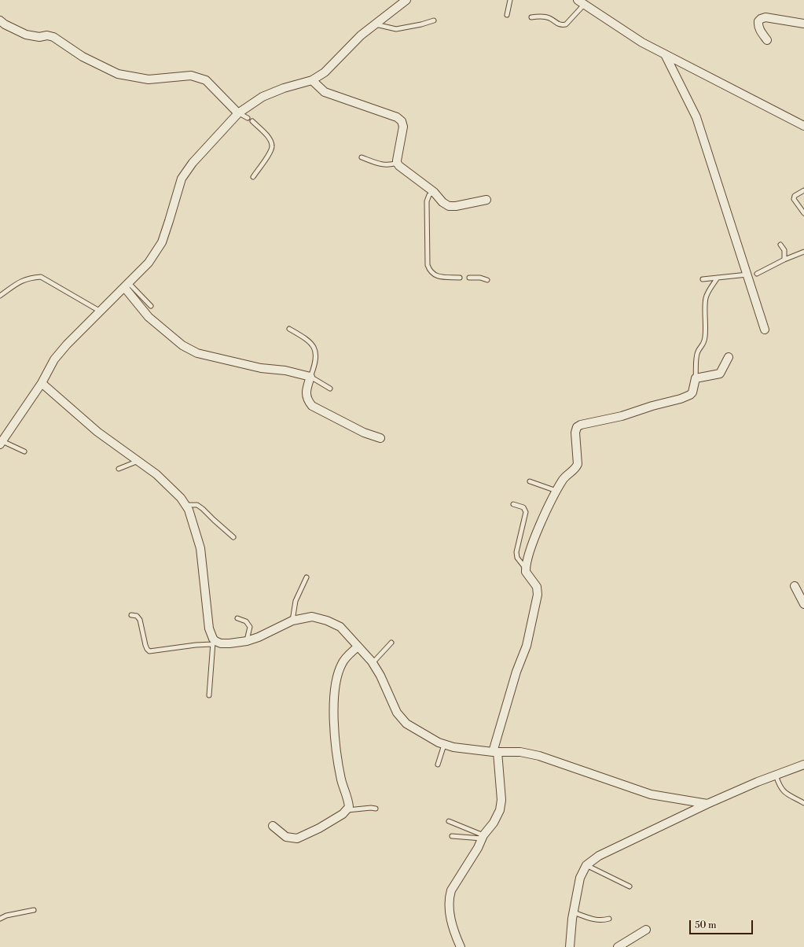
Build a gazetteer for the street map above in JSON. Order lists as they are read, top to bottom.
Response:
{
  "scale_bar": "50 m"
}
